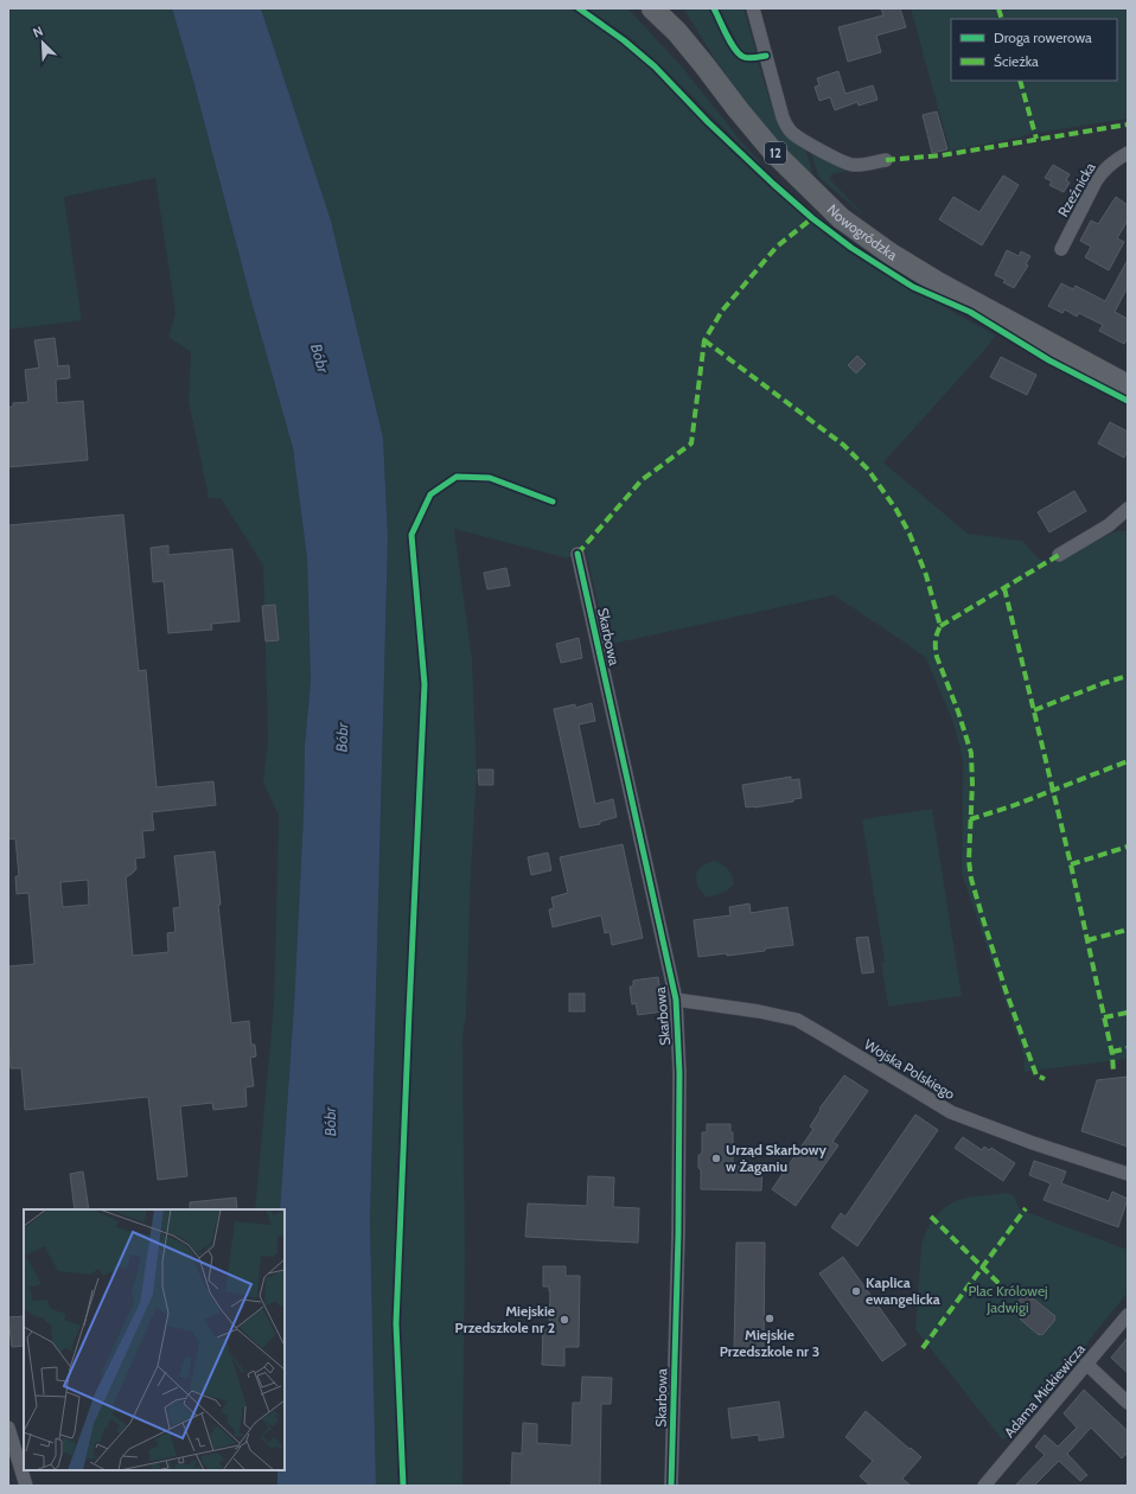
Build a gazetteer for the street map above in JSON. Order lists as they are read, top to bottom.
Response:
{
  "streets": {
    "main road": ["12", "Nowogródzka"],
    "street": [
      "Rzeźnicka",
      "Skarbowa",
      "Wojska Polskiego",
      "Adama Mickiewicza"
    ]
  },
  "crossings": [
    ["Skarbowa", "Wojska Polskiego"]
  ],
  "water": ["Bóbr"],
  "parks": ["Plac Królowej Jadwigi"],
  "places": [
    "Urząd Skarbowy w Żaganiu",
    "Kaplica ewangelicka",
    "Miejskie Przedszkole nr 3",
    "Miejskie Przedszkole nr 2"
  ],
  "legend": ["Droga rowerowa", "Ścieżka"],
  "north": "top left"
}
